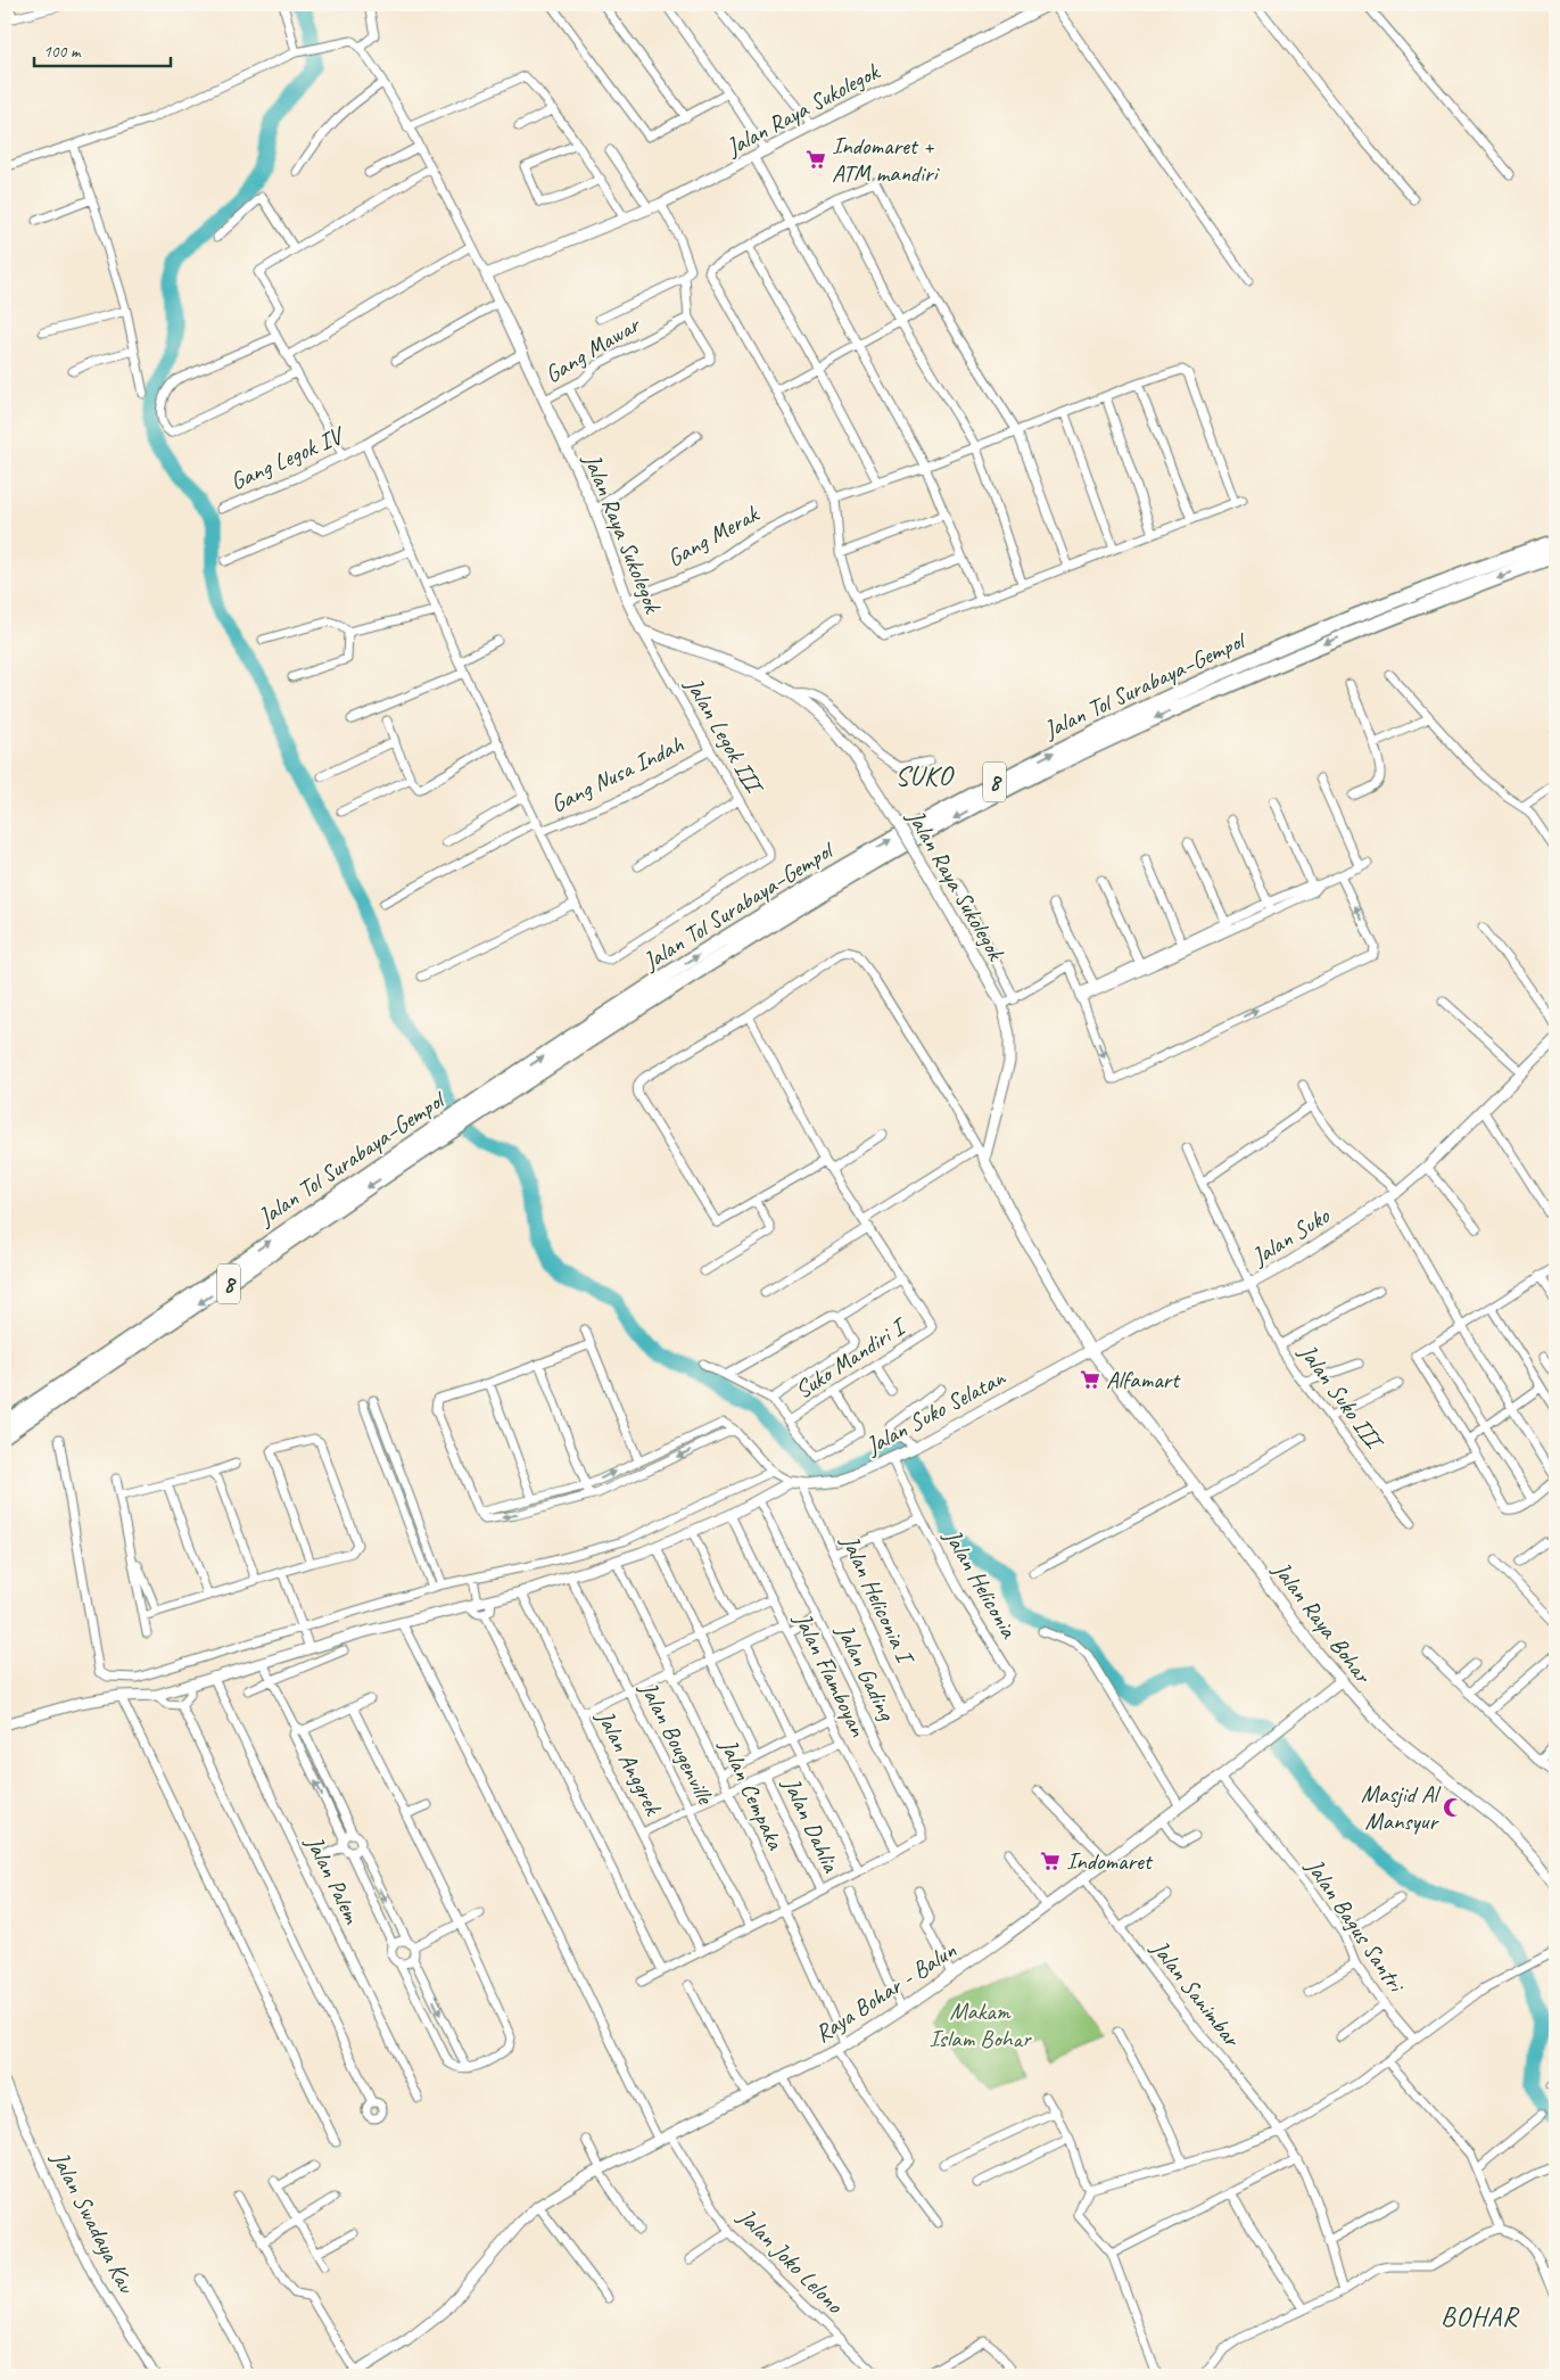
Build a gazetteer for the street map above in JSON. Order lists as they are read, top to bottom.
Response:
{
  "streets": {
    "highway": ["Jalan Tol Surabaya–Gempol", "8"],
    "street": [
      "Jalan Raya Sukolegok",
      "Gang Mawar",
      "Gang Legok IV",
      "Gang Merak",
      "Jalan Legok III",
      "Gang Nusa Indah",
      "Jalan Suko",
      "Suko Mandiri I",
      "Jalan Suko III",
      "Jalan Suko Selatan",
      "Jalan Heliconia",
      "Jalan Heliconia I",
      "Jalan Raya Bohar",
      "Jalan Gading",
      "Jalan Flamboyan",
      "Jalan Bougenville",
      "Jalan Anggrek",
      "Jalan Cempaka",
      "Jalan Dahlia",
      "Jalan Palem",
      "Jalan Bagus Santri",
      "Raya Bohar - Balun",
      "Jalan Sanimbar",
      "Jalan Swadaya Kav",
      "Jalan Joko Lelono"
    ]
  },
  "crossings": [
    ["Jalan Raya Sukolegok", "Gang Mawar"],
    ["Jalan Raya Sukolegok", "Gang Legok IV"],
    ["Jalan Raya Sukolegok", "Gang Merak"],
    ["Jalan Raya Sukolegok", "Jalan Legok III"],
    ["Jalan Legok III", "Gang Nusa Indah"],
    ["Jalan Suko", "Jalan Suko III"],
    ["Jalan Suko", "Jalan Suko Selatan"],
    ["Jalan Suko", "Jalan Raya Bohar"],
    ["Jalan Suko Selatan", "Jalan Heliconia"],
    ["Jalan Suko Selatan", "Jalan Heliconia I"],
    ["Jalan Suko Selatan", "Jalan Raya Bohar"],
    ["Jalan Heliconia", "Jalan Heliconia I"],
    ["Jalan Raya Bohar", "Raya Bohar - Balun"],
    ["Jalan Gading", "Jalan Flamboyan"],
    ["Jalan Cempaka", "Raya Bohar - Balun"],
    ["Jalan Bagus Santri", "Raya Bohar - Balun"],
    ["Raya Bohar - Balun", "Jalan Sanimbar"],
    ["Raya Bohar - Balun", "Jalan Joko Lelono"]
  ],
  "districts": ["SUKO", "BOHAR"],
  "parks": ["Makam Islam Bohar"],
  "places": {
    "supermarket": ["Indomaret + ATM mandiri", "Alfamart", "Indomaret"],
    "mosque": ["Masjid Al Mansyur"]
  },
  "scale_bar": "100 m"
}
